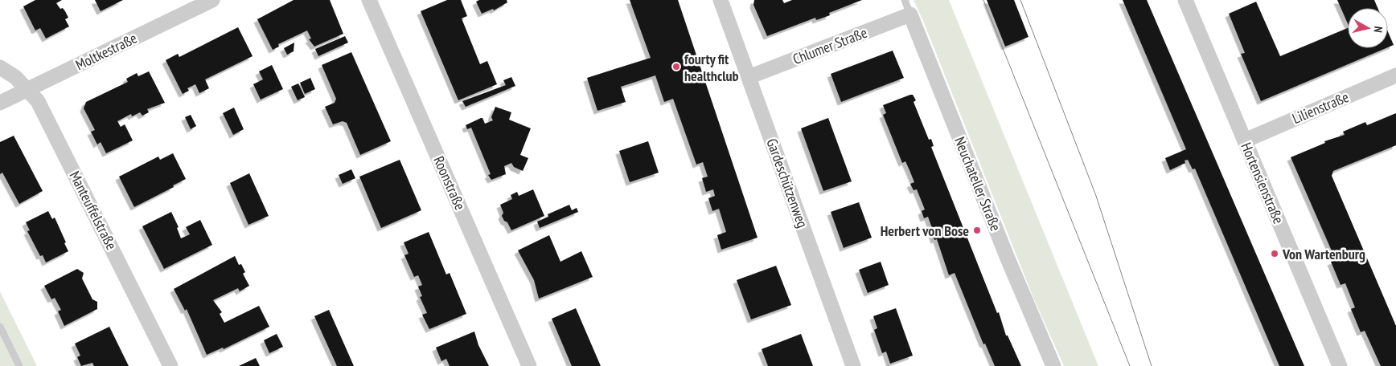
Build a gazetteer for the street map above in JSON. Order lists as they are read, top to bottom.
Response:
{
  "streets": {
    "street": [
      "Chlumer Straße",
      "Moltkestraße",
      "Lilienstraße",
      "Roonstraße",
      "Gardeschützenweg",
      "Hortensienstraße",
      "Neuchateller Straße",
      "Manteuffelstraße"
    ]
  },
  "crossings": [
    ["Chlumer Straße", "Gardeschützenweg"],
    ["Chlumer Straße", "Neuchateller Straße"],
    ["Moltkestraße", "Manteuffelstraße"],
    ["Lilienstraße", "Hortensienstraße"]
  ],
  "places": ["fourty fit healthclub", "Herbert von Bose", "Von Wartenburg"],
  "north": "right"
}
